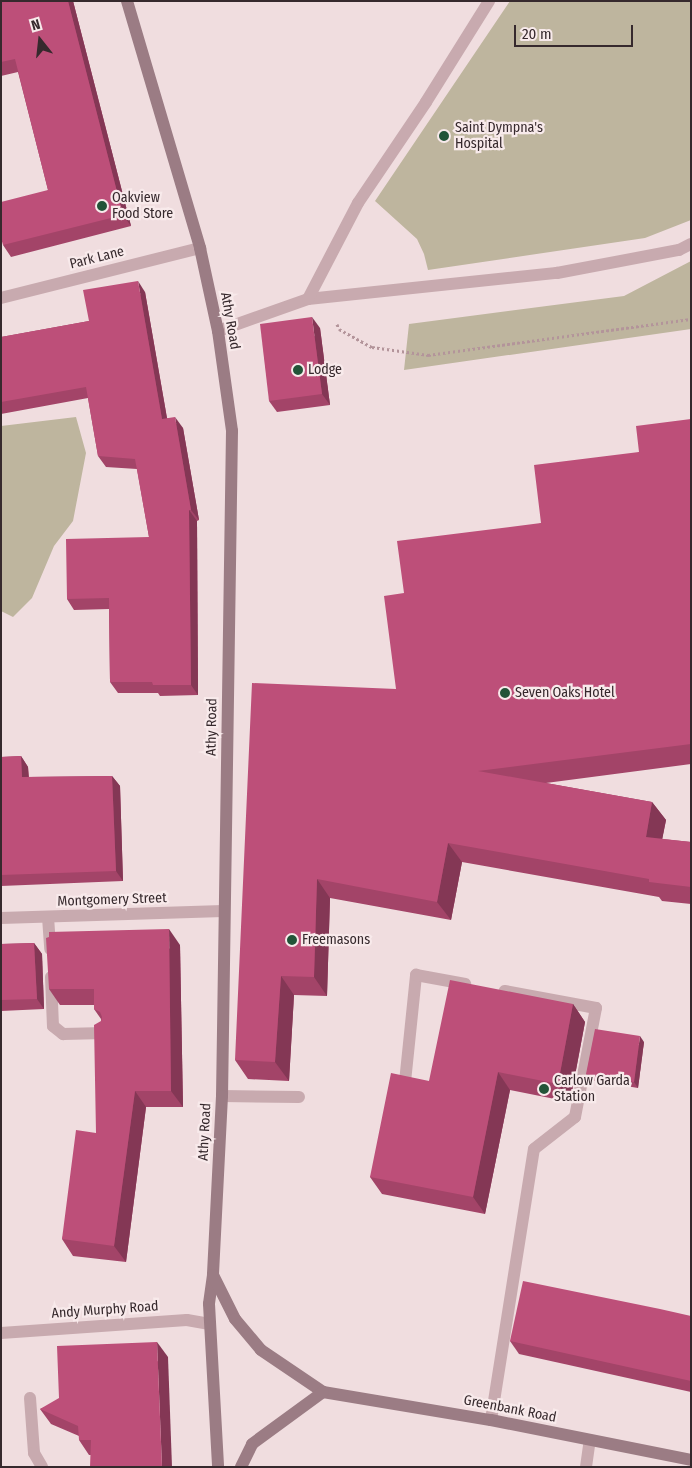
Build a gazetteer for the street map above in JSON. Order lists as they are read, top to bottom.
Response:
{
  "streets": {
    "main road": ["Athy Road", "Greenbank Road"],
    "street": ["Park Lane", "Montgomery Street", "Andy Murphy Road"]
  },
  "crossings": [
    ["Park Lane", "Athy Road"],
    ["Athy Road", "Montgomery Street"],
    ["Athy Road", "Andy Murphy Road"],
    ["Athy Road", "Greenbank Road"]
  ],
  "places": [
    "Saint Dympna's Hospital",
    "Oakview Food Store",
    "Lodge",
    "Seven Oaks Hotel",
    "Freemasons",
    "Carlow Garda Station"
  ],
  "scale_bar": "20 m",
  "north": "top"
}
